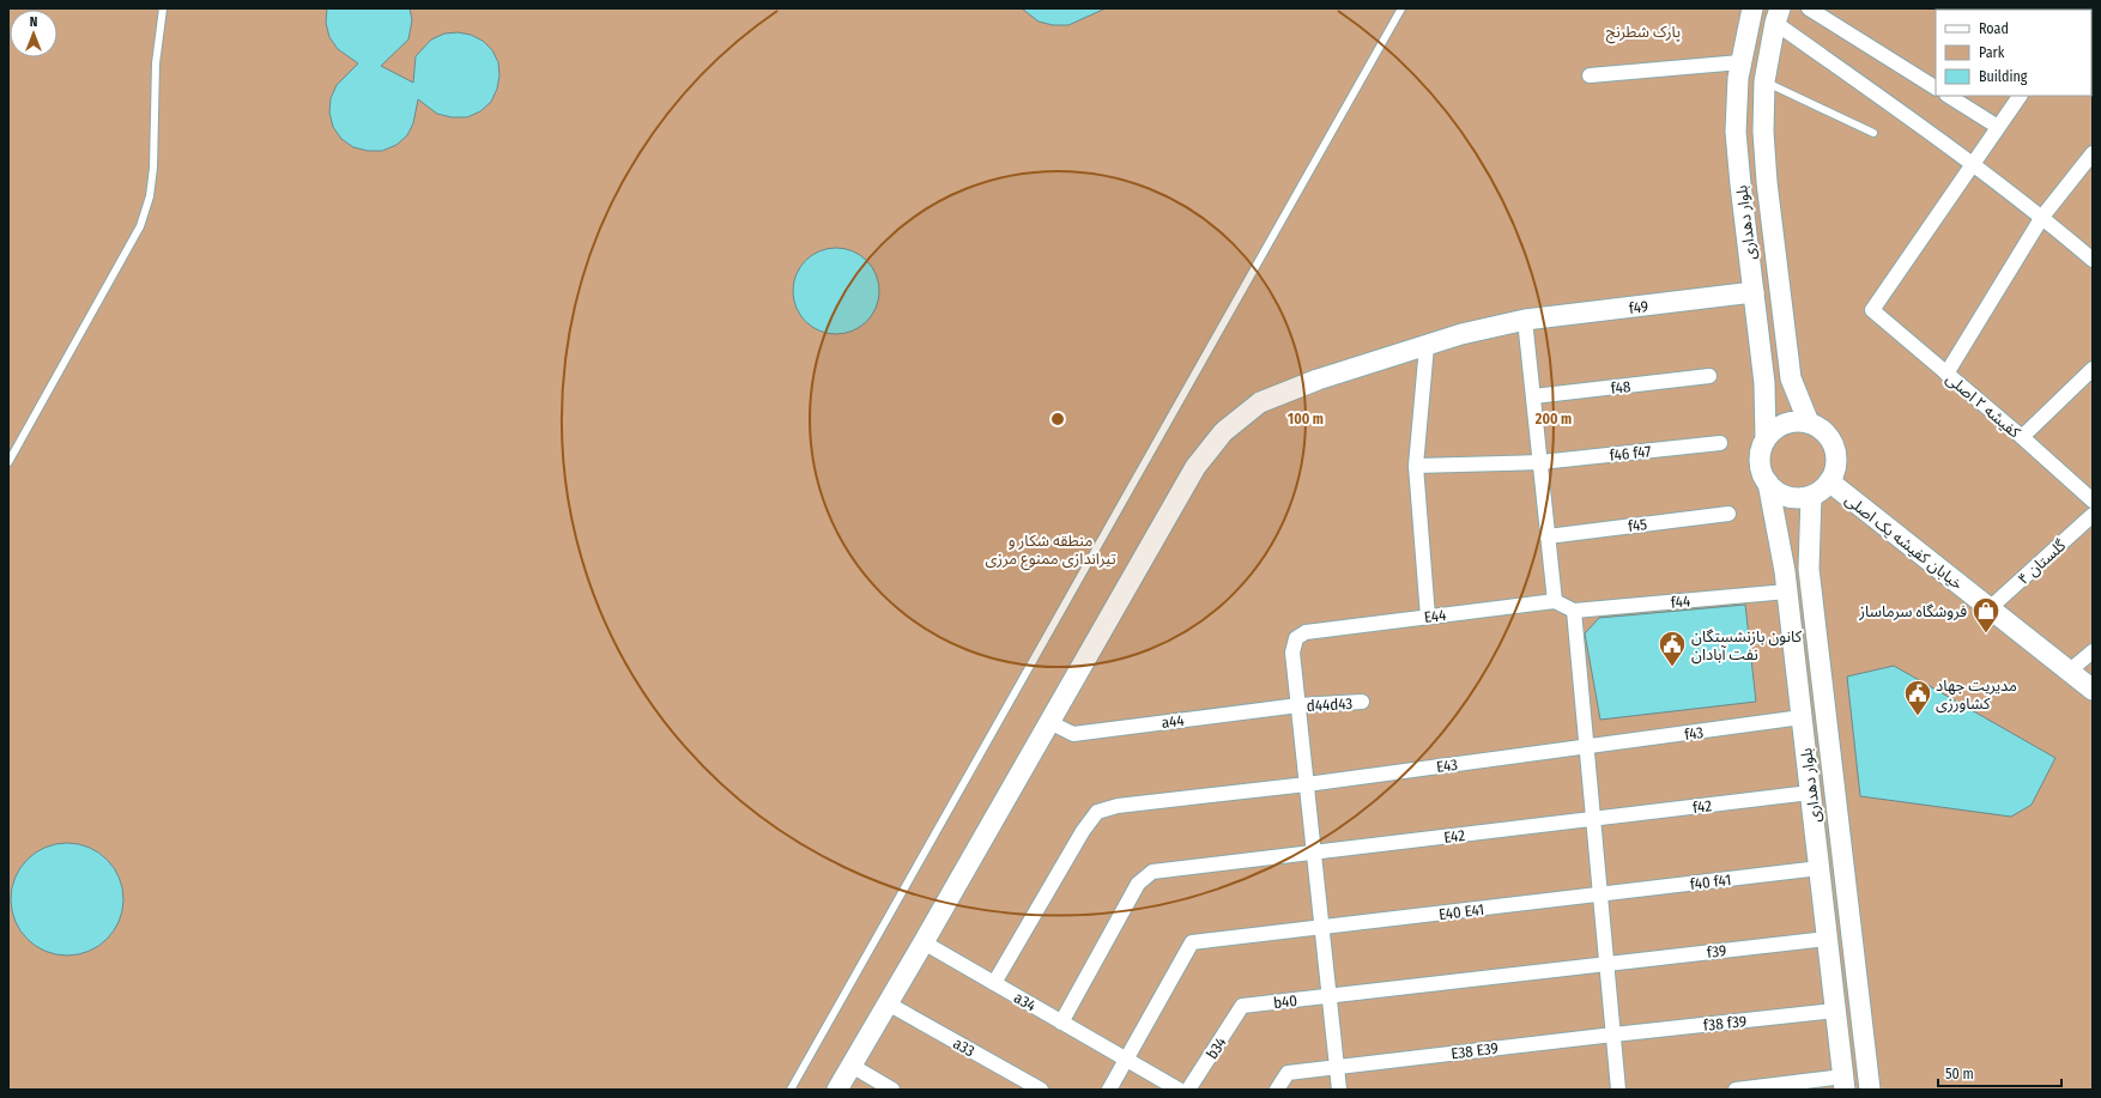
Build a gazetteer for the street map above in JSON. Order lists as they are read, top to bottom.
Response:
{
  "streets": {
    "main road": ["بلوار دهداری", "f49", "خیابان کفیشه یک اصلی"],
    "street": [
      "f48",
      "کفیشه ۲ اصلی",
      "f46 f47",
      "f45",
      "گلستان ۴",
      "f44",
      "E44",
      "d44d43",
      "a44",
      "f43",
      "E43",
      "f42",
      "E42",
      "f40 f41",
      "E40 E41",
      "f39",
      "a34",
      "b40",
      "f38 f39",
      "a33",
      "b34",
      "E38 E39"
    ]
  },
  "crossings": [
    ["بلوار دهداری", "f49"],
    ["بلوار دهداری", "خیابان کفیشه یک اصلی"],
    ["بلوار دهداری", "f44"],
    ["بلوار دهداری", "f43"],
    ["بلوار دهداری", "f42"],
    ["بلوار دهداری", "f40 f41"],
    ["بلوار دهداری", "f39"],
    ["بلوار دهداری", "f38 f39"],
    ["f49", "a44"],
    ["f49", "a34"],
    ["f49", "a33"],
    ["خیابان کفیشه یک اصلی", "گلستان ۴"],
    ["E44", "d44d43"],
    ["E44", "a44"],
    ["d44d43", "a44"],
    ["f43", "E43"],
    ["E43", "a34"],
    ["f42", "E42"],
    ["E42", "a34"],
    ["f40 f41", "E40 E41"],
    ["E40 E41", "a34"],
    ["f39", "b40"],
    ["b40", "b34"],
    ["f38 f39", "E38 E39"]
  ],
  "parks": ["پارک شطرنج", "منطقه شکار و تیراندازی ممنوع مرزی"],
  "places": {
    "shop": ["فروشگاه سرماساز"],
    "public building": ["کانون بازنشستگان نفت آبادان", "مدیریت جهاد کشاورزی"]
  },
  "legend": ["Road", "Park", "Building"],
  "scale_bar": "50 m",
  "north": "top",
  "rings": ["100 m", "200 m"]
}
